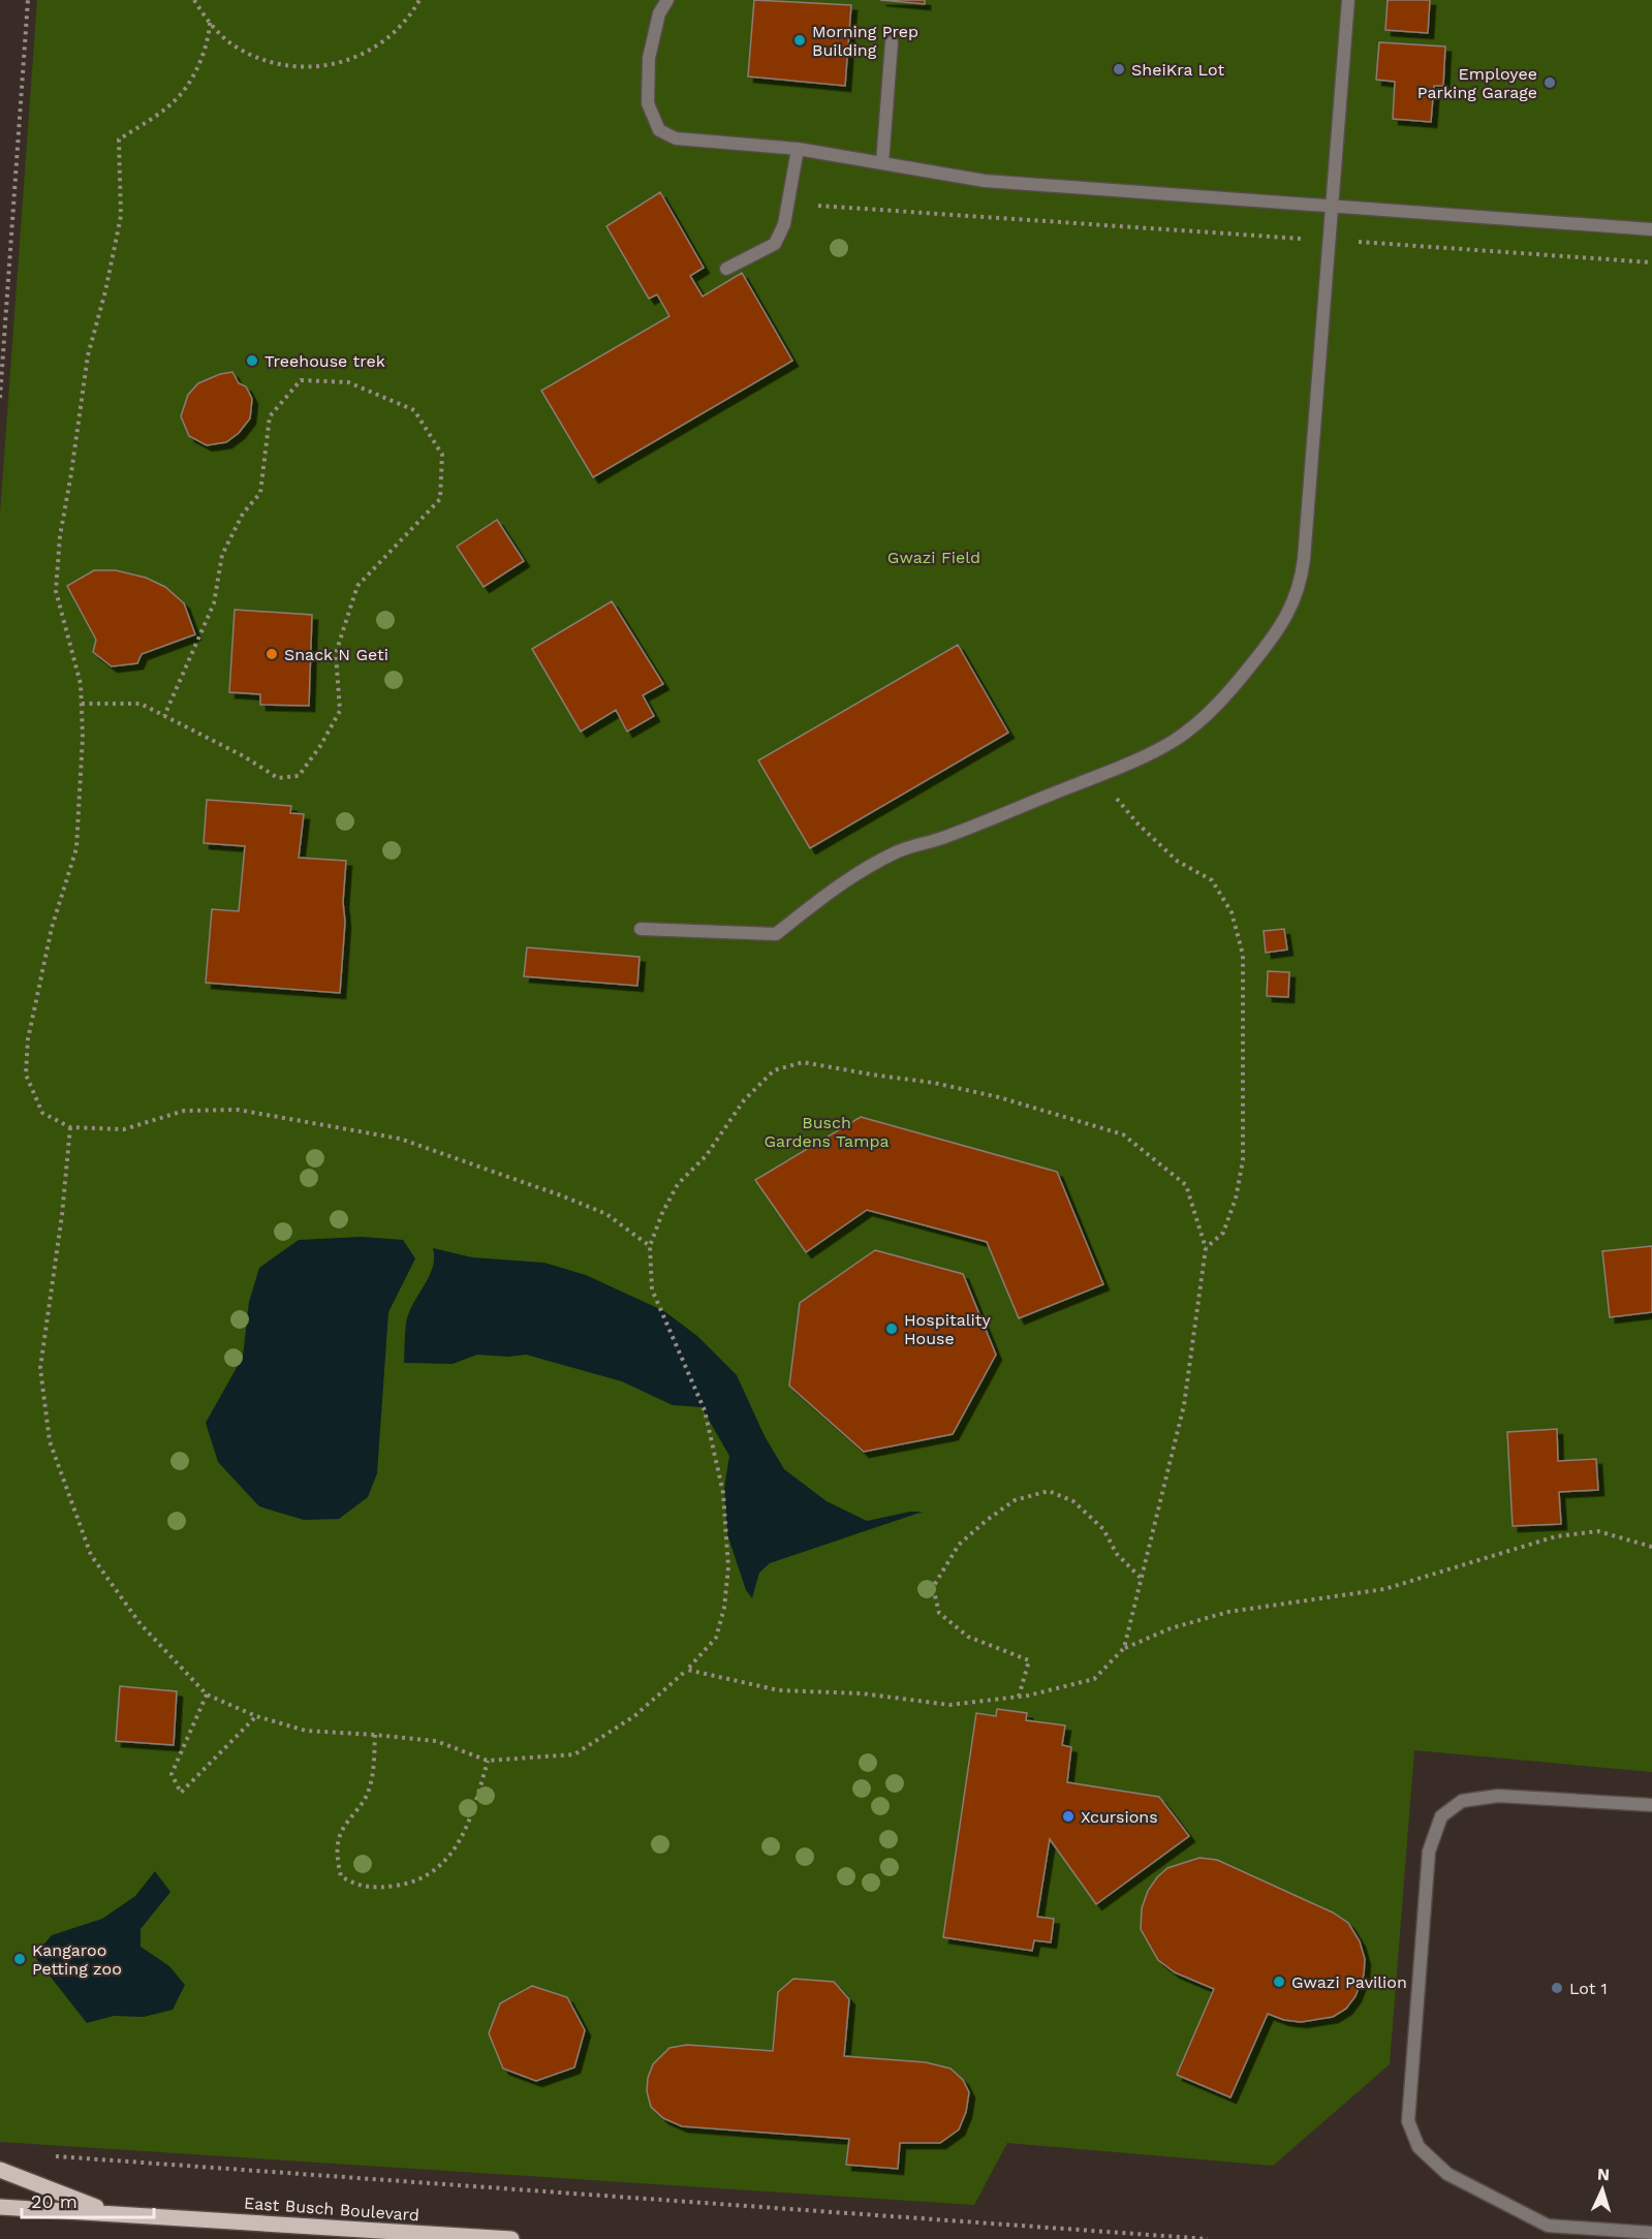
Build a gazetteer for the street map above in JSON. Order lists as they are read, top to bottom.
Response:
{
  "streets": {
    "main road": ["East Busch Boulevard"]
  },
  "parks": ["Gwazi Field", "Busch Gardens Tampa"],
  "places": [
    "Morning Prep Building",
    "SheiKra Lot",
    "Employee Parking Garage",
    "Treehouse trek",
    "Snack N Geti",
    "Hospitality House",
    "Xcursions",
    "Kangaroo Petting zoo",
    "Gwazi Pavilion",
    "Lot 1"
  ],
  "scale_bar": "20 m",
  "north": "top"
}
